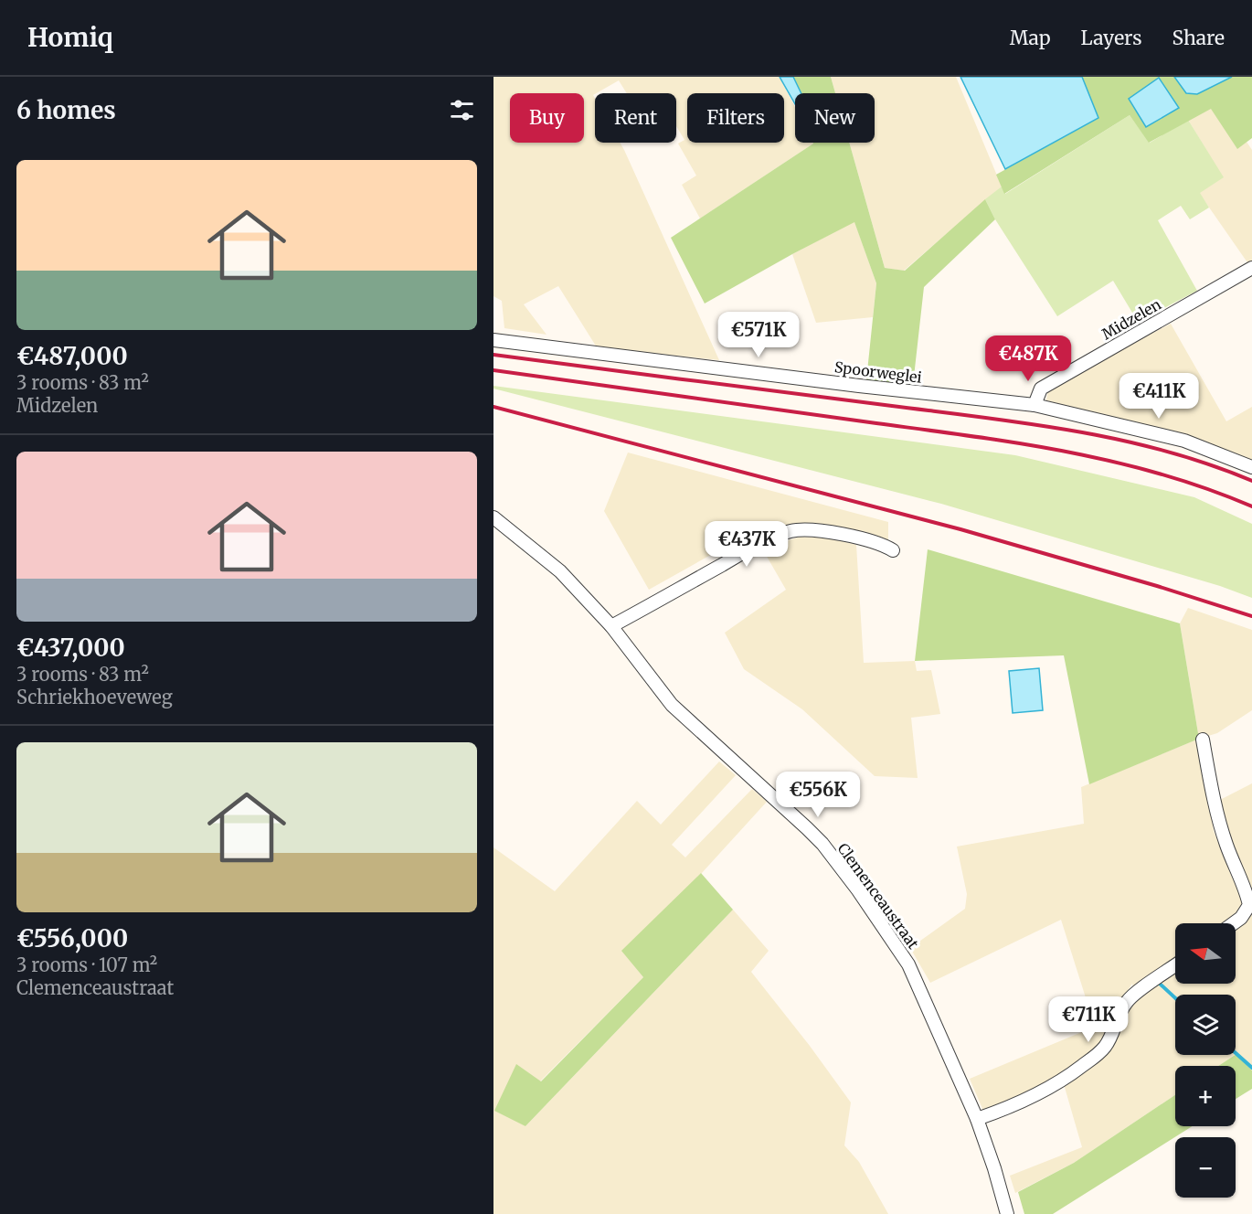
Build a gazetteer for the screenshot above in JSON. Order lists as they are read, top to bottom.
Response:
{
  "streets": {
    "street": ["Midzelen", "Spoorweglei", "Clemenceaustraat"]
  },
  "crossings": [
    ["Midzelen", "Spoorweglei"]
  ],
  "north": "left",
  "page": {
    "header": "Homiq",
    "nav": ["Map", "Layers", "Share"],
    "heading": "6 homes",
    "chip": [
      "Buy",
      "Rent",
      "Filters",
      "New"
    ],
    "list": [
      {
        "name": "€487,000",
        "note": "3 rooms · 83 m² · Midzelen"
      },
      {
        "name": "€437,000",
        "note": "3 rooms · 83 m² · Schriekhoeveweg"
      },
      {
        "name": "€556,000",
        "note": "3 rooms · 107 m² · Clemenceaustraat"
      }
    ],
    "price": [
      "€571K",
      "€487K",
      "€411K",
      "€437K",
      "€556K",
      "€711K"
    ],
    "map_buttons": ["+", "−"]
  }
}
